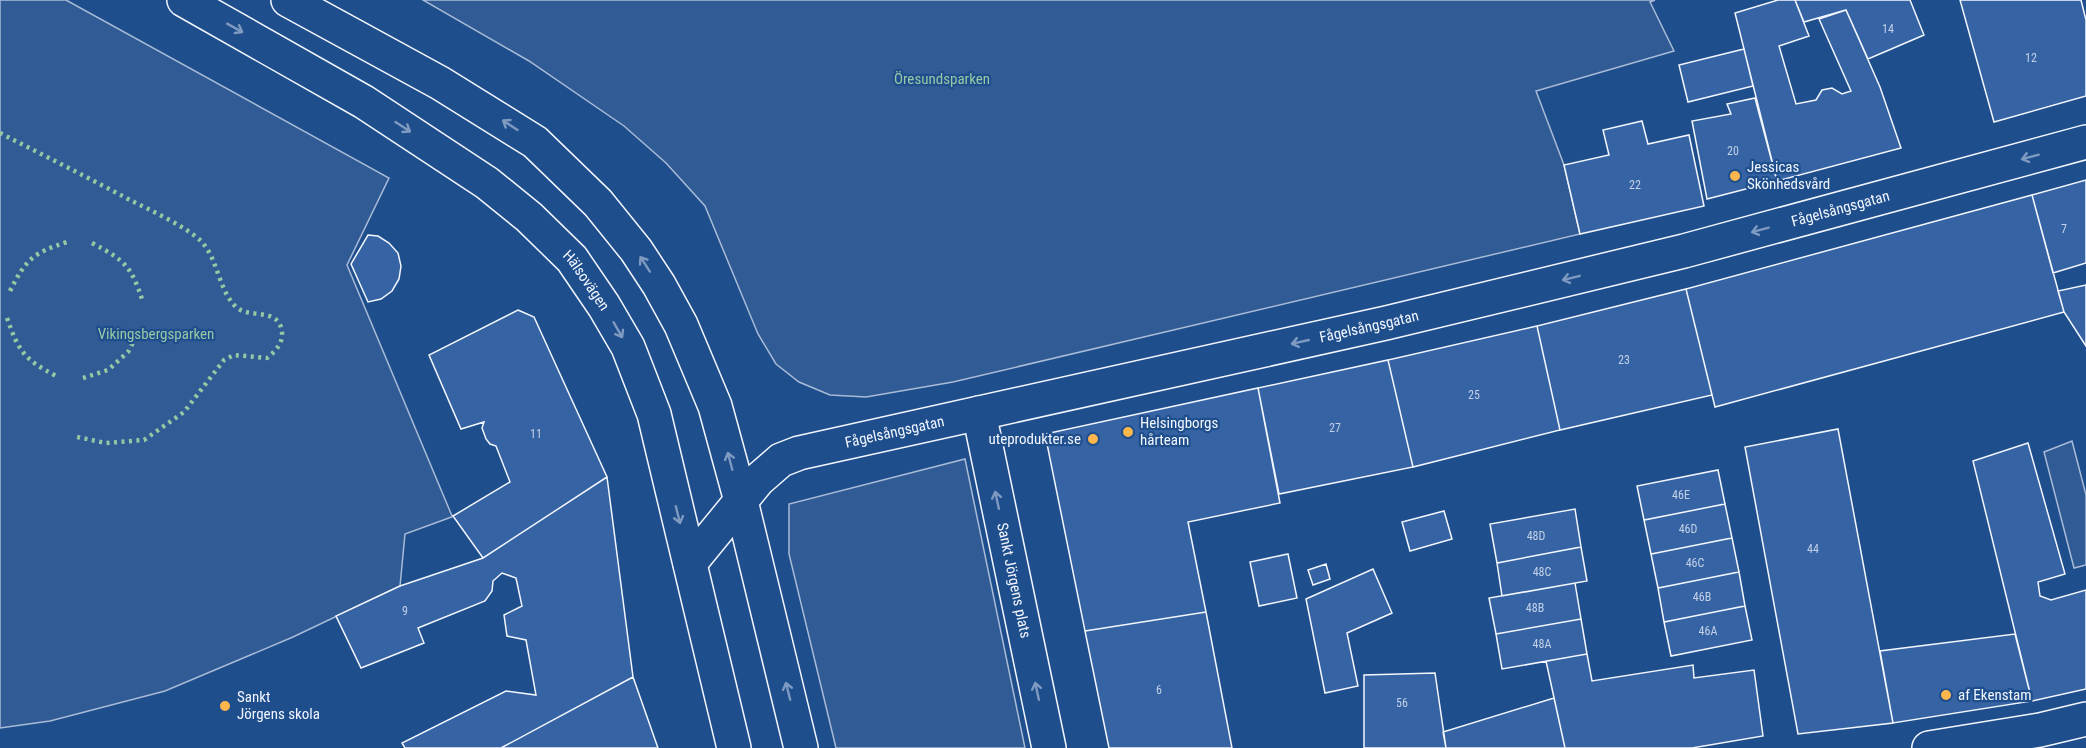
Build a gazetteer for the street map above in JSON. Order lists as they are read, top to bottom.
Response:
{
  "streets": {
    "street": ["Fågelsångsgatan", "Hälsovägen", "Sankt Jörgens plats"]
  },
  "crossings": [
    ["Fågelsångsgatan", "Hälsovägen"],
    ["Fågelsångsgatan", "Sankt Jörgens plats"]
  ],
  "one_way": ["Fågelsångsgatan"],
  "parks": ["Öresundsparken", "Vikingsbergsparken"],
  "places": [
    "Jessicas Skönhedsvård",
    "Helsingborgs hårteam",
    "uteprodukter.se",
    "af Ekenstam",
    "Sankt Jörgens skola"
  ],
  "house_numbers": [
    "14",
    "12",
    "20",
    "22",
    "7",
    "23",
    "25",
    "27",
    "11",
    "46E",
    "46D",
    "48D",
    "44",
    "46C",
    "48C",
    "46B",
    "48B",
    "9",
    "46A",
    "48A",
    "6",
    "56"
  ]
}
